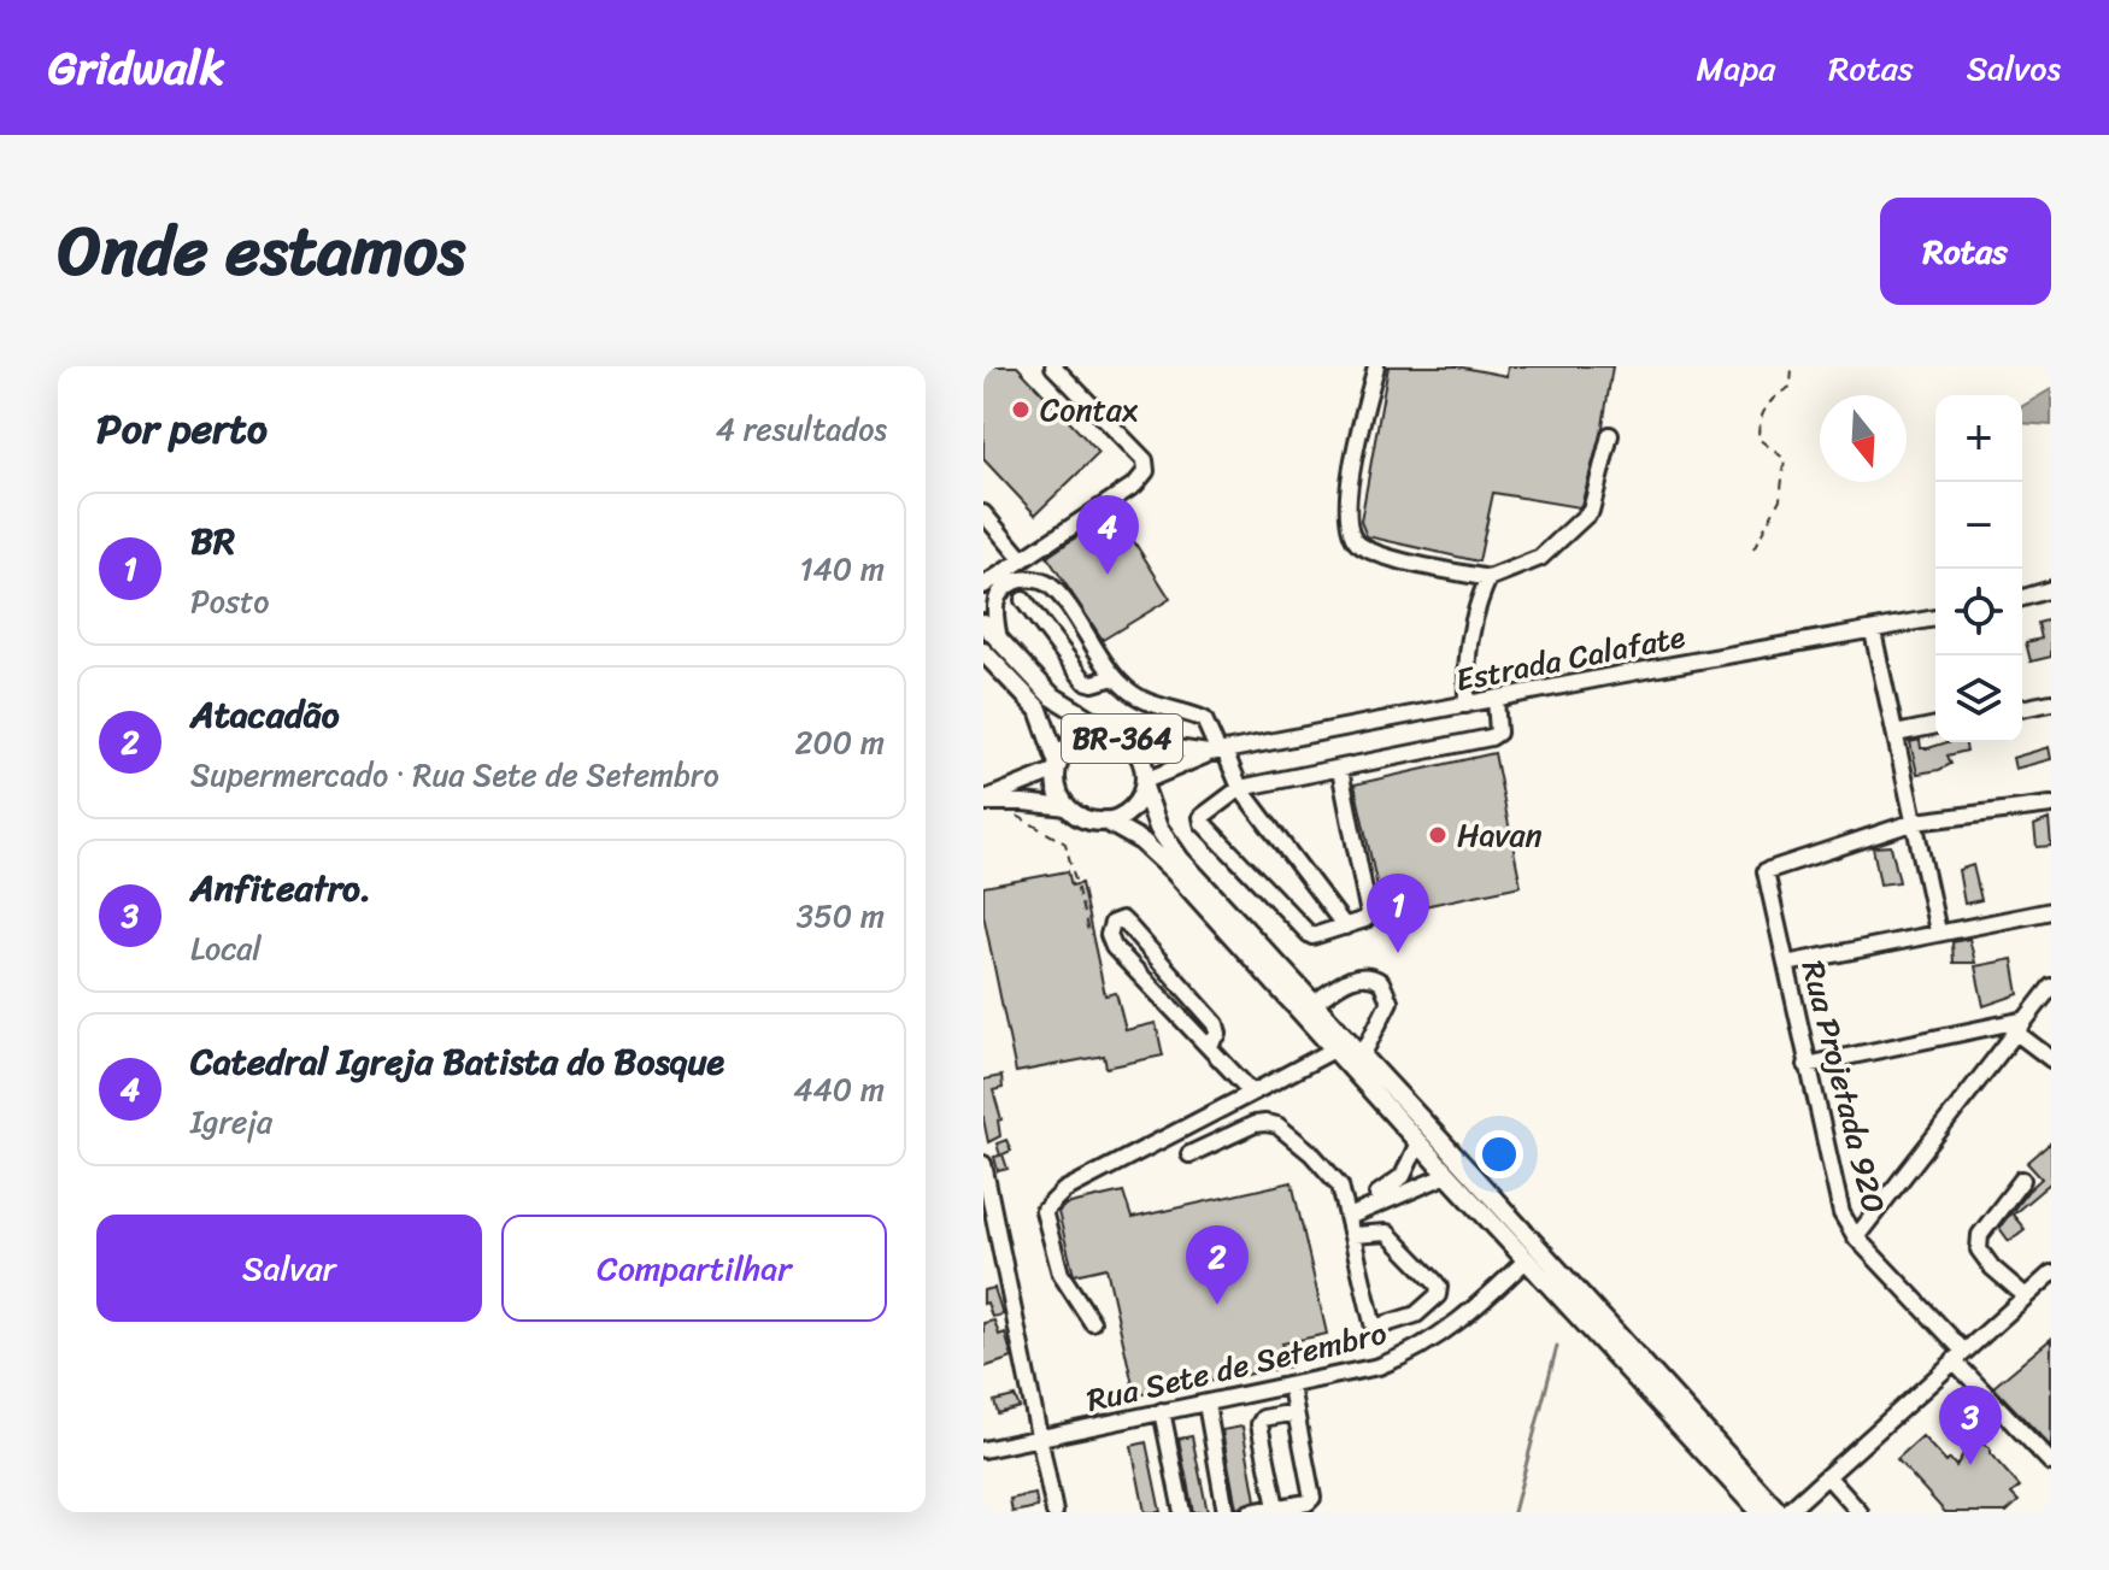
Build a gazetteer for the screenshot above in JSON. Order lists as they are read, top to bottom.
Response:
{
  "streets": {
    "main road": ["BR-364"],
    "street": ["Estrada Calafate", "Rua Projetada 920", "Rua Sete de Setembro"]
  },
  "crossings": [
    ["Estrada Calafate", "BR-364"],
    ["BR-364", "Rua Sete de Setembro"]
  ],
  "places": ["Contax", "Havan"],
  "north": "bottom",
  "page": {
    "header": "Gridwalk",
    "nav": ["Mapa", "Rotas", "Salvos"],
    "title": "Onde estamos",
    "buttons": [
      "Rotas",
      ["Salvar", "Compartilhar"]
    ],
    "heading": ["Por perto", "4 resultados"],
    "map_buttons": ["+", "−"],
    "list": [
      {
        "mark": "1",
        "name": "BR",
        "note": "Posto",
        "value": "140 m"
      },
      {
        "mark": "2",
        "name": "Atacadão",
        "note": "Supermercado · Rua Sete de Setembro",
        "value": "200 m"
      },
      {
        "mark": "3",
        "name": "Anfiteatro.",
        "note": "Local",
        "value": "350 m"
      },
      {
        "mark": "4",
        "name": "Catedral Igreja Batista do Bosque",
        "note": "Igreja",
        "value": "440 m"
      }
    ],
    "pins": [
      "4",
      "1",
      "2",
      "3"
    ]
  }
}
